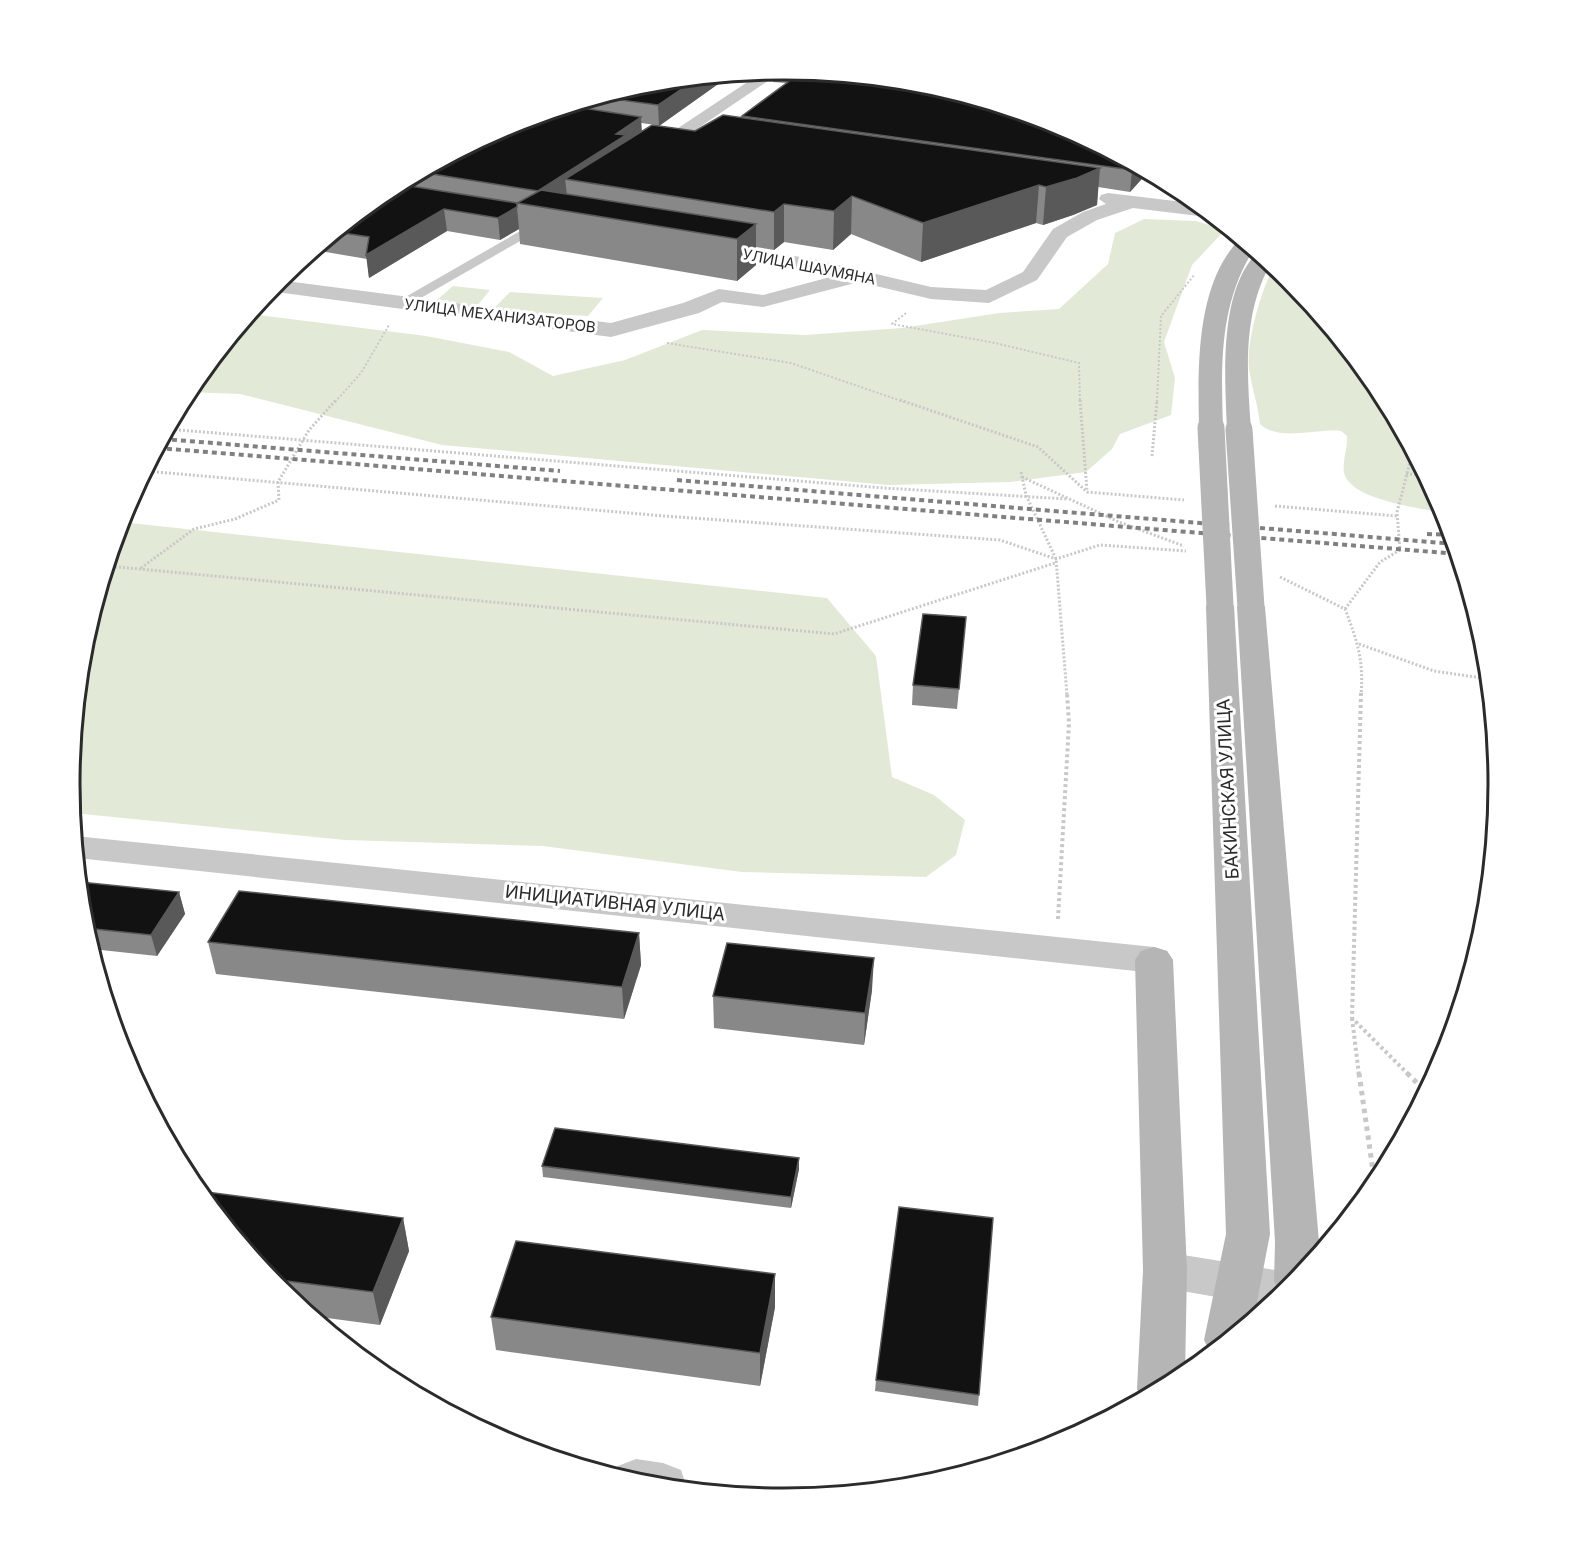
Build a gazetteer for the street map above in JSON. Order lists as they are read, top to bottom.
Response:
{
  "streets": {
    "main road": ["БАКИНСКАЯ УЛИЦА"],
    "street": ["УЛИЦА ШАУМЯНА", "УЛИЦА МЕХАНИЗАТОРОВ", "ИНИЦИАТИВНАЯ УЛИЦА"]
  },
  "crossings": [
    ["УЛИЦА ШАУМЯНА", "УЛИЦА МЕХАНИЗАТОРОВ"]
  ]
}
